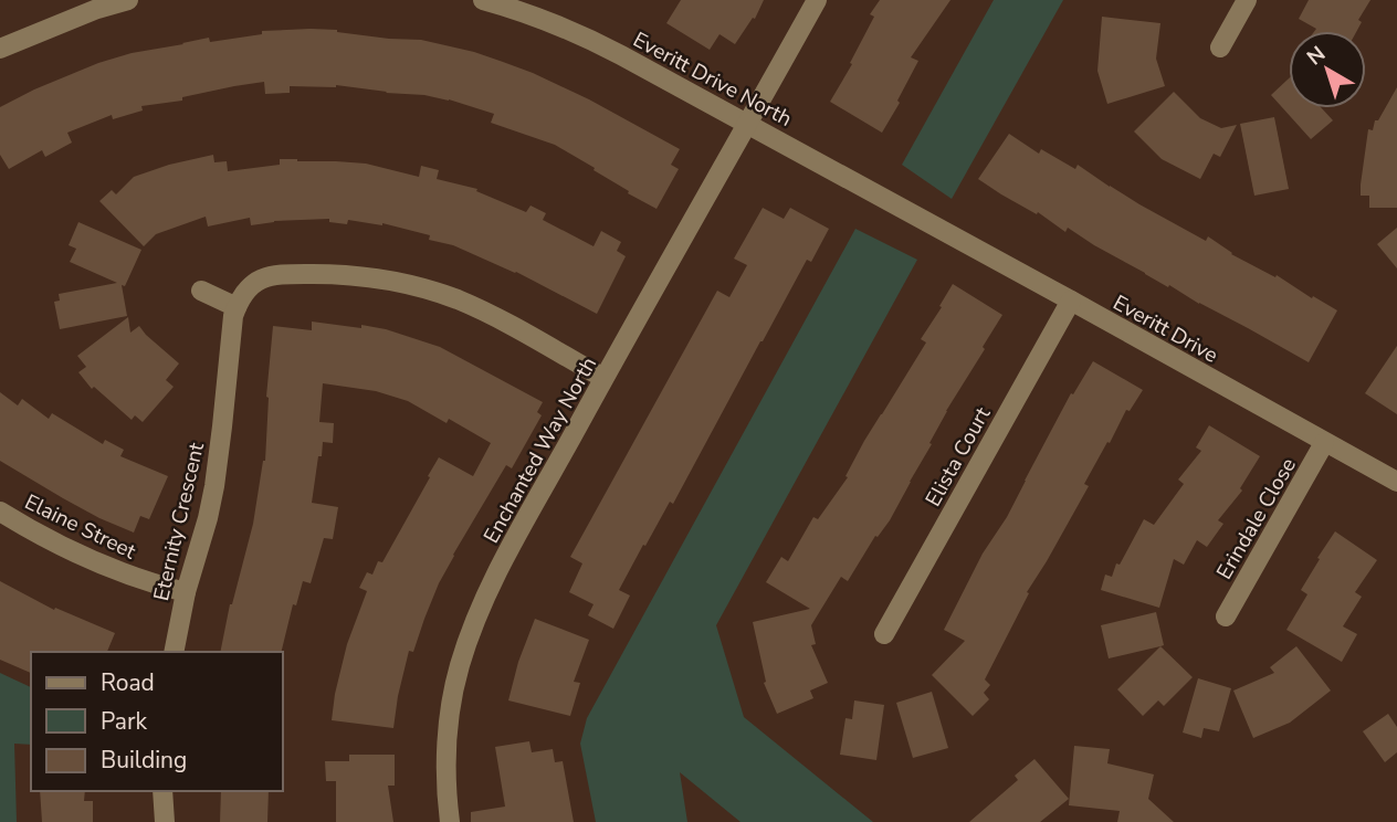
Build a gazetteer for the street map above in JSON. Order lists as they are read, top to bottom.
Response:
{
  "streets": {
    "street": [
      "Everitt Drive North",
      "Everitt Drive",
      "Enchanted Way North",
      "Elista Court",
      "Erindale Close",
      "Eternity Crescent",
      "Elaine Street"
    ]
  },
  "crossings": [
    ["Everitt Drive North", "Everitt Drive"],
    ["Everitt Drive North", "Enchanted Way North"],
    ["Everitt Drive", "Elista Court"],
    ["Everitt Drive", "Erindale Close"],
    ["Enchanted Way North", "Eternity Crescent"],
    ["Eternity Crescent", "Elaine Street"]
  ],
  "legend": ["Road", "Park", "Building"],
  "north": "top left"
}
